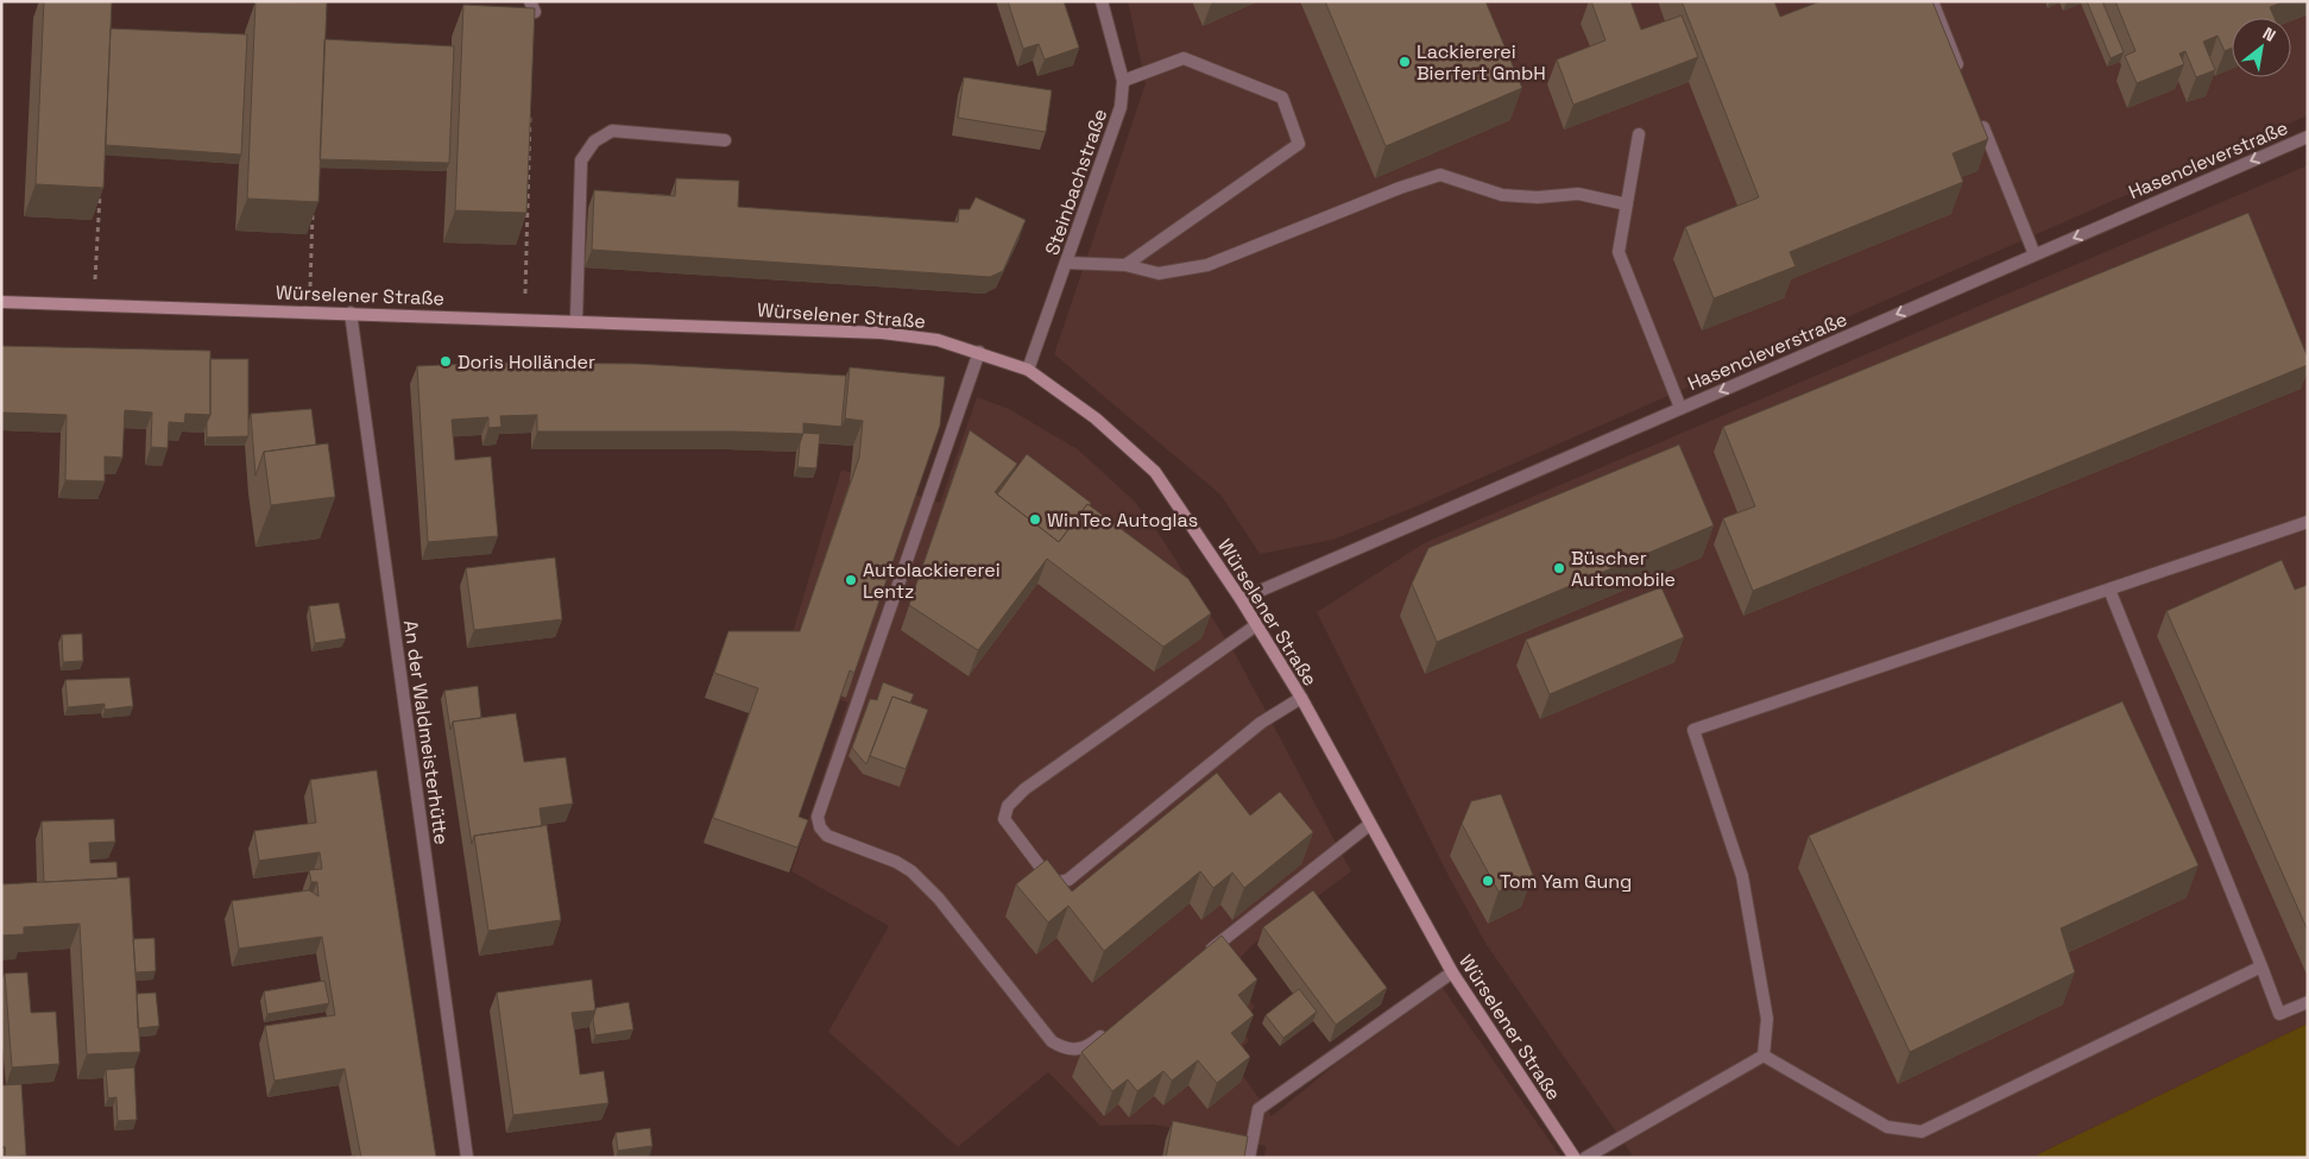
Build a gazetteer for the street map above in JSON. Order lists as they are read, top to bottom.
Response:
{
  "streets": {
    "main road": ["Würselener Straße"],
    "street": ["Hasencleverstraße", "Steinbachstraße", "An der Waldmeisterhütte"]
  },
  "crossings": [
    ["Hasencleverstraße", "Würselener Straße"],
    ["Steinbachstraße", "Würselener Straße"],
    ["Würselener Straße", "An der Waldmeisterhütte"]
  ],
  "one_way": ["Hasencleverstraße"],
  "places": [
    "Lackiererei Bierfert GmbH",
    "Doris Holländer",
    "WinTec Autoglas",
    "Büscher Automobile",
    "Autolackiererei Lentz",
    "Tom Yam Gung"
  ],
  "north": "top right"
}
